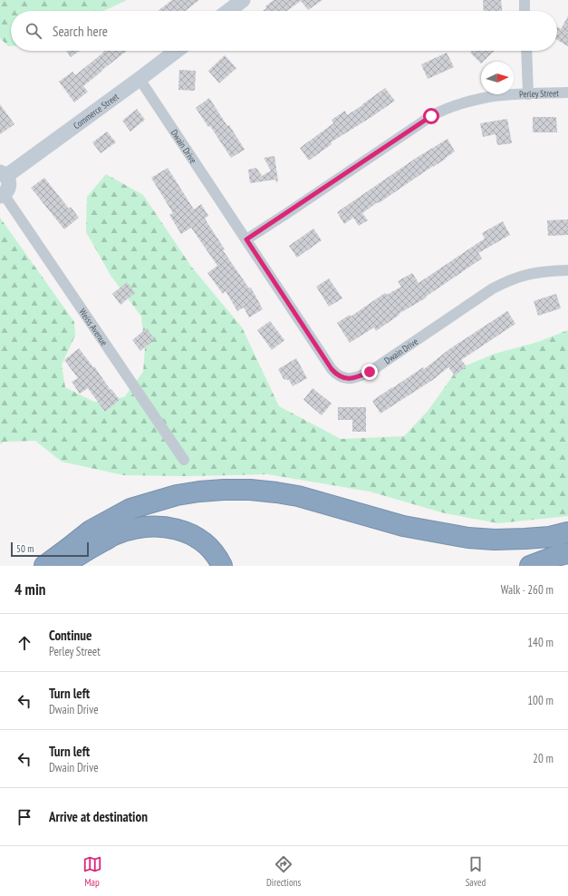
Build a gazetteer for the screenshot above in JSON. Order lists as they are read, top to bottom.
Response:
{
  "streets": {
    "street": [
      "Perley Street",
      "Commerce Street",
      "Dwain Drive",
      "Weiss Avenue"
    ]
  },
  "crossings": [
    ["Perley Street", "Dwain Drive"],
    ["Commerce Street", "Dwain Drive"]
  ],
  "scale_bar": "50 m",
  "north": "right",
  "page": {
    "search": "Search here",
    "scale": "50 m",
    "heading": ["4 min", "Walk · 260 m"],
    "list": [
      ["Continue", "Perley Street", "140 m"],
      ["Turn left", "Dwain Drive", "100 m"],
      ["Turn left", "Dwain Drive", "20 m"],
      "Arrive at destination"
    ],
    "nav": ["Map", "Directions", "Saved"]
  }
}
